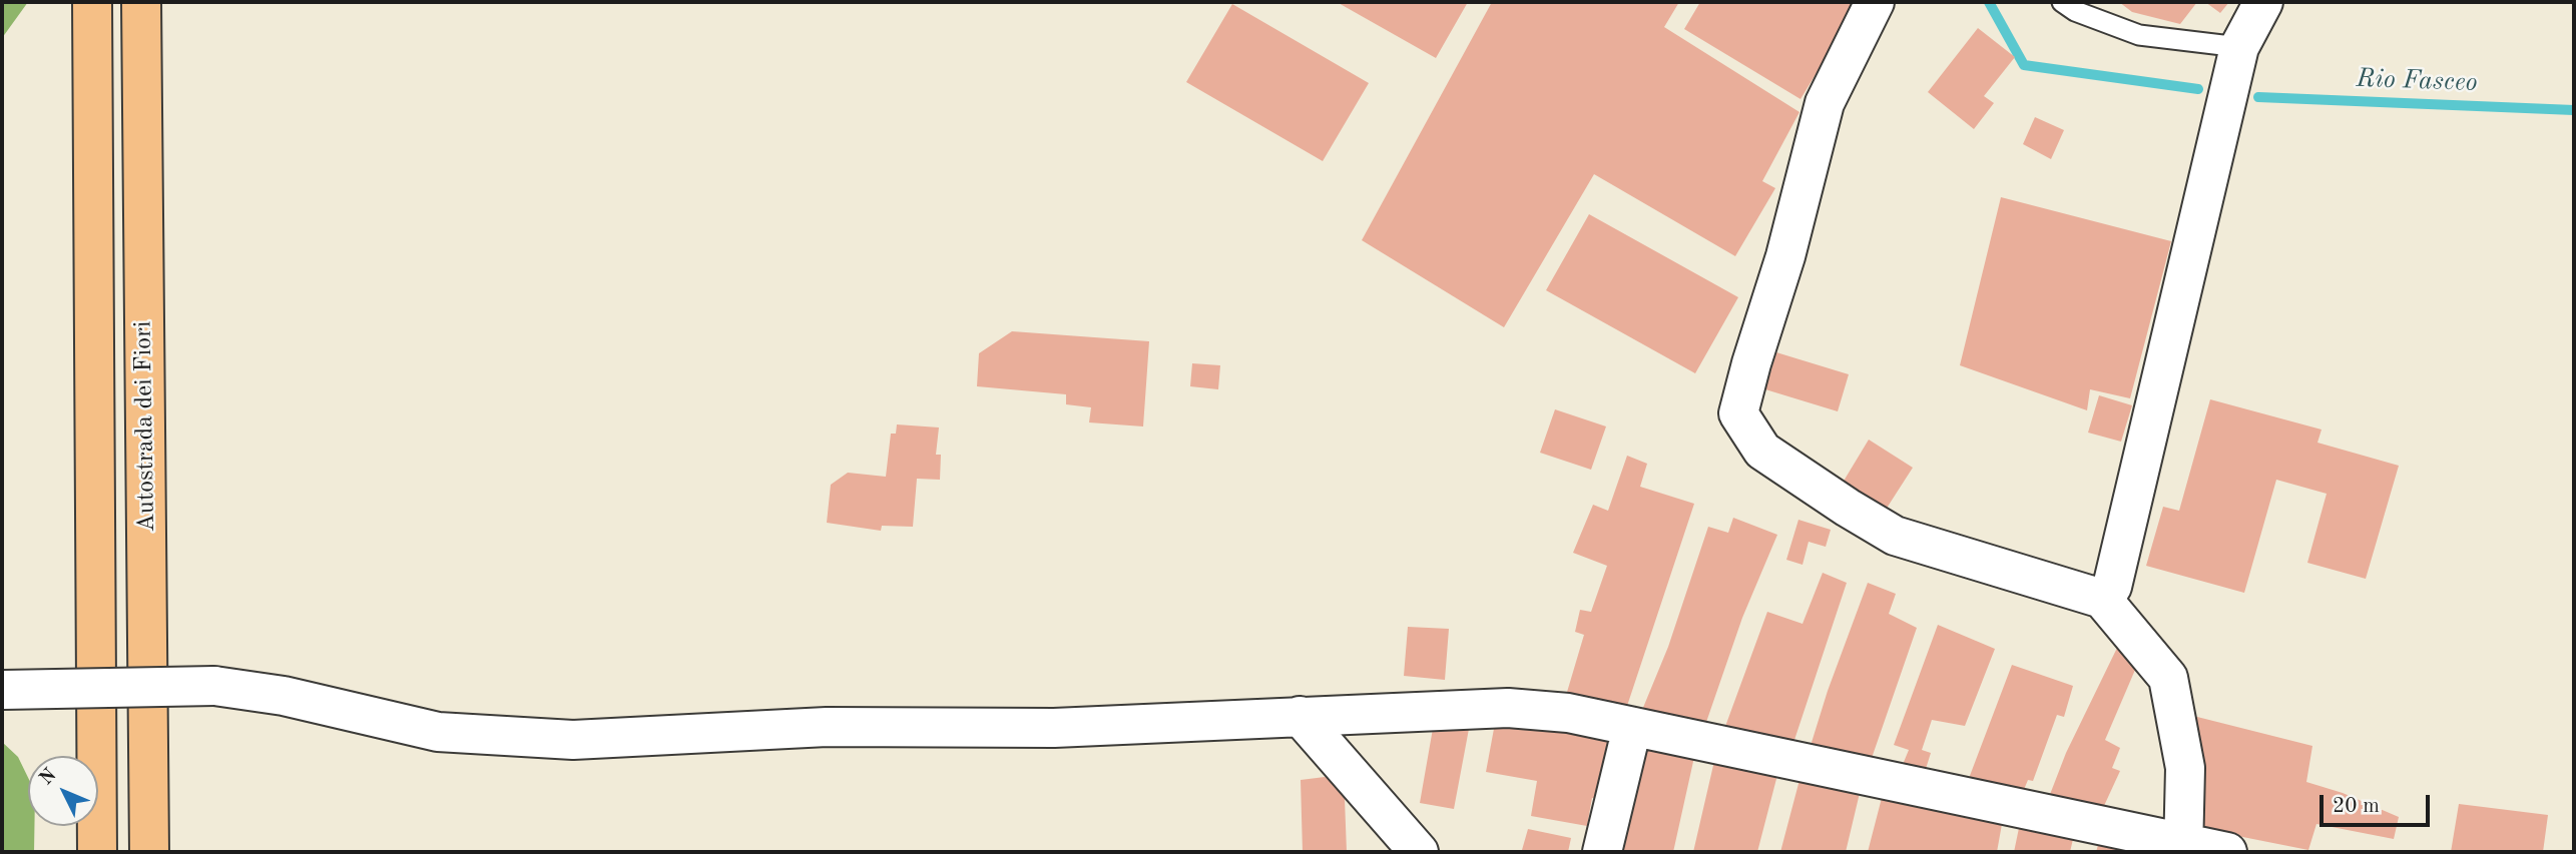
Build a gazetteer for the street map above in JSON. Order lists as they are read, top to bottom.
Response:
{
  "streets": {
    "highway": ["Autostrada dei Fiori"]
  },
  "water": ["Rio Fasceo"],
  "scale_bar": "20 m",
  "north": "top left"
}
